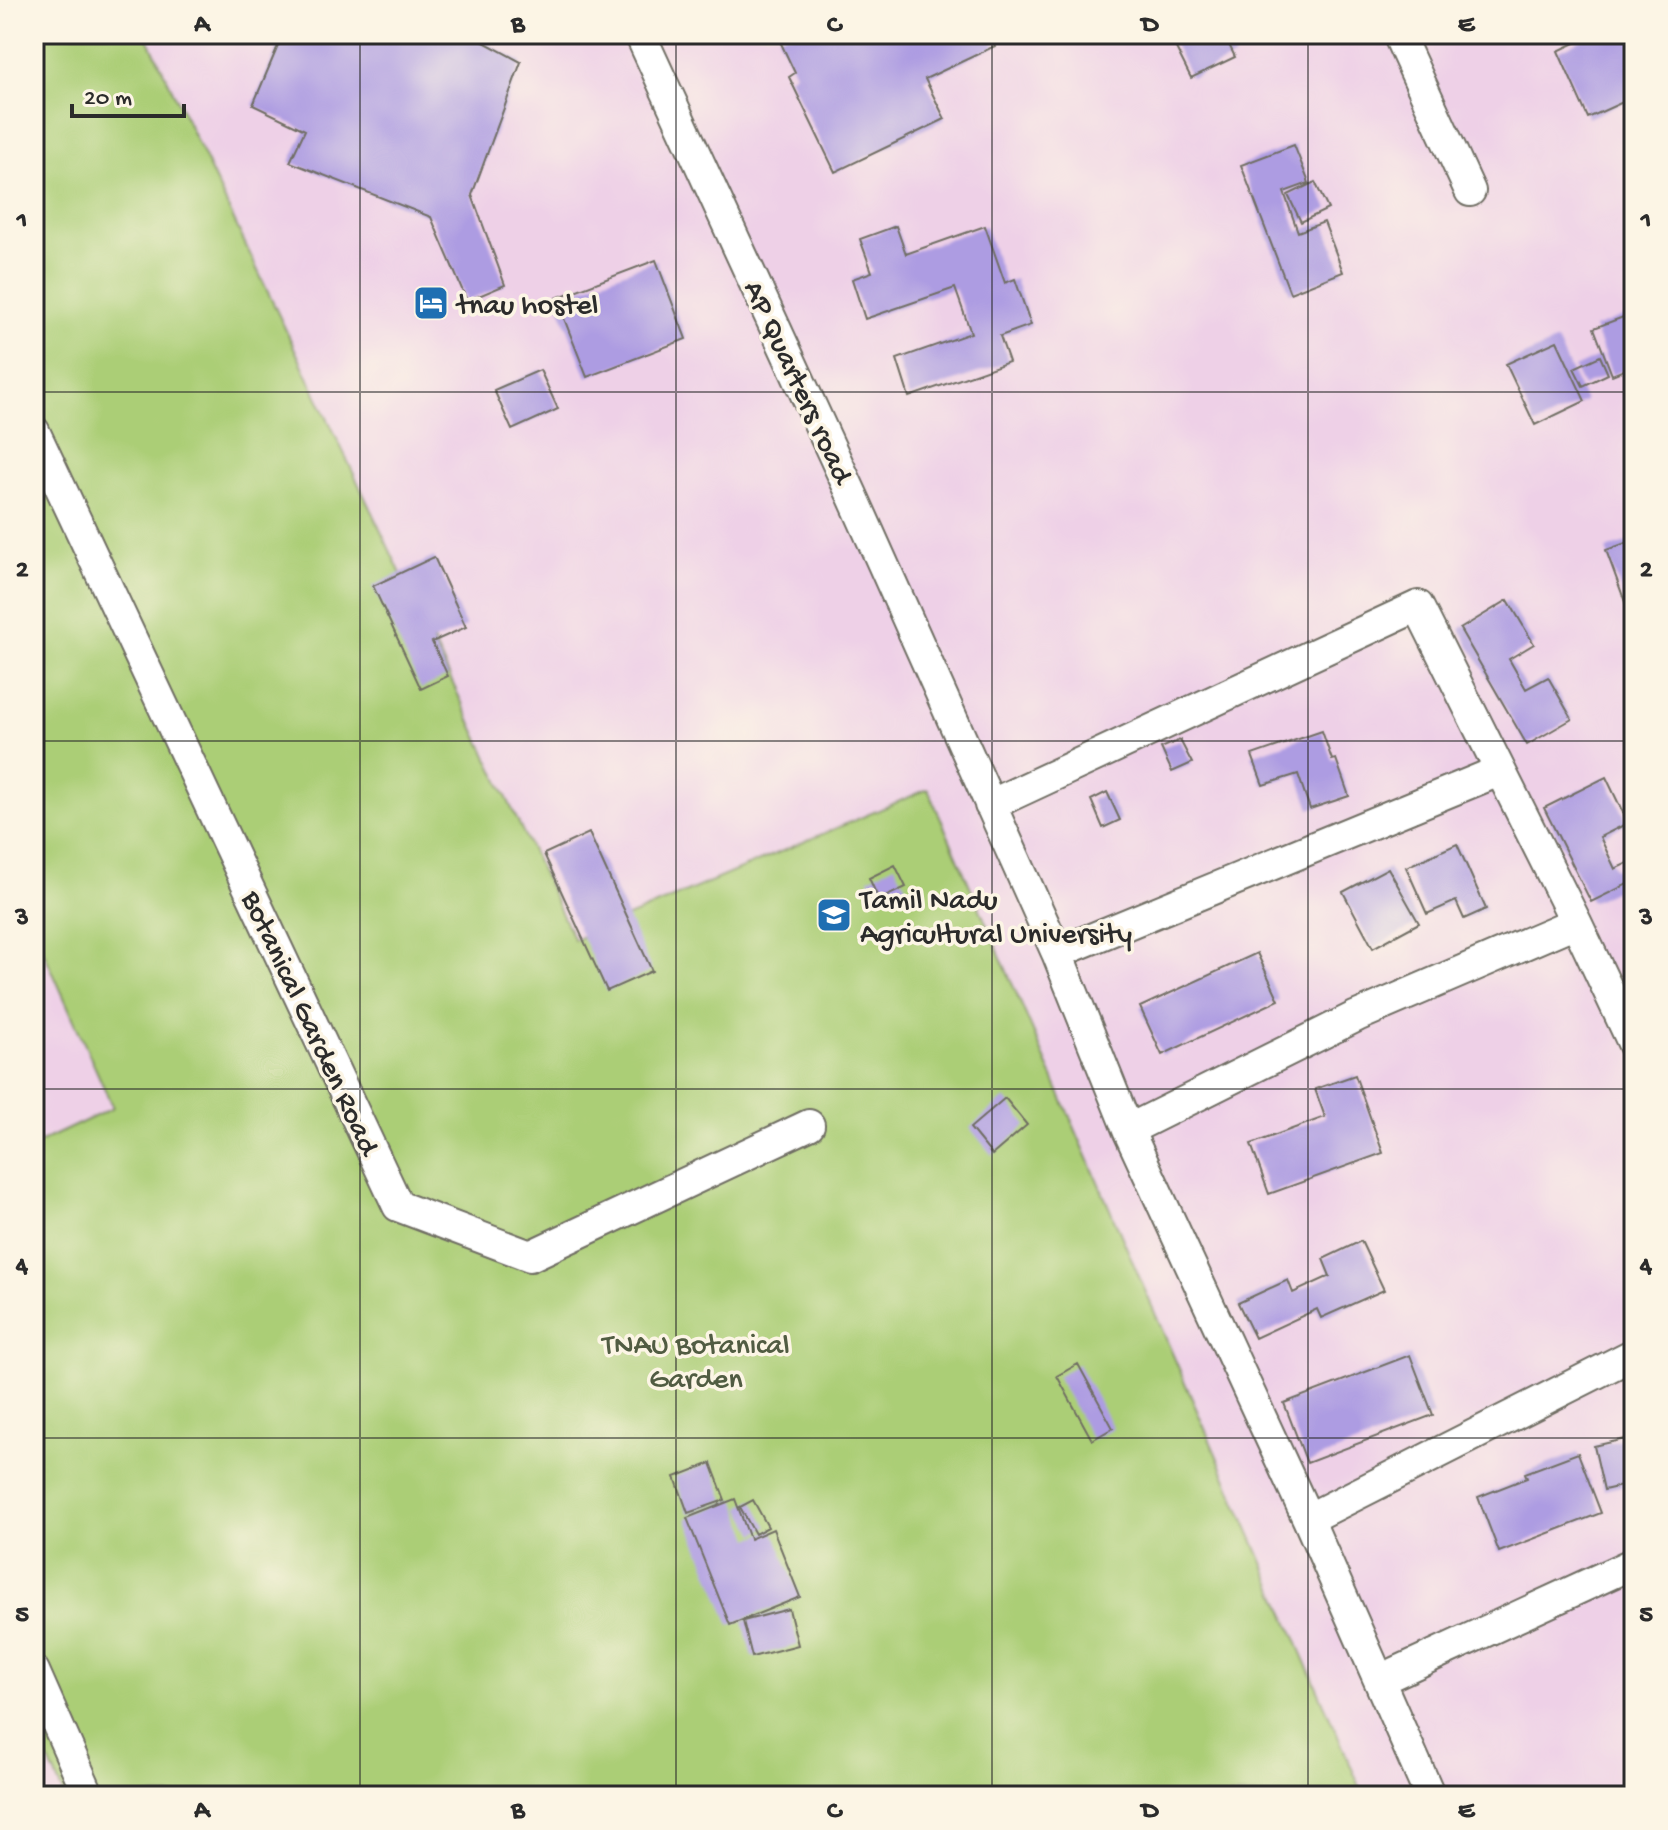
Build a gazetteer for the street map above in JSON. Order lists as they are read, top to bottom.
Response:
{
  "streets": {
    "street": ["AP Quarters road", "Botanical Garden Road"]
  },
  "parks": ["TNAU Botanical Garden"],
  "places": {
    "hotel": ["tnau hostel"],
    "school or university": ["Tamil Nadu Agricultural University"]
  },
  "scale_bar": "20 m",
  "grid": {
    "columns": [
      "A",
      "B",
      "C",
      "D",
      "E"
    ],
    "rows": [
      "1",
      "2",
      "3",
      "4",
      "5"
    ]
  }
}
